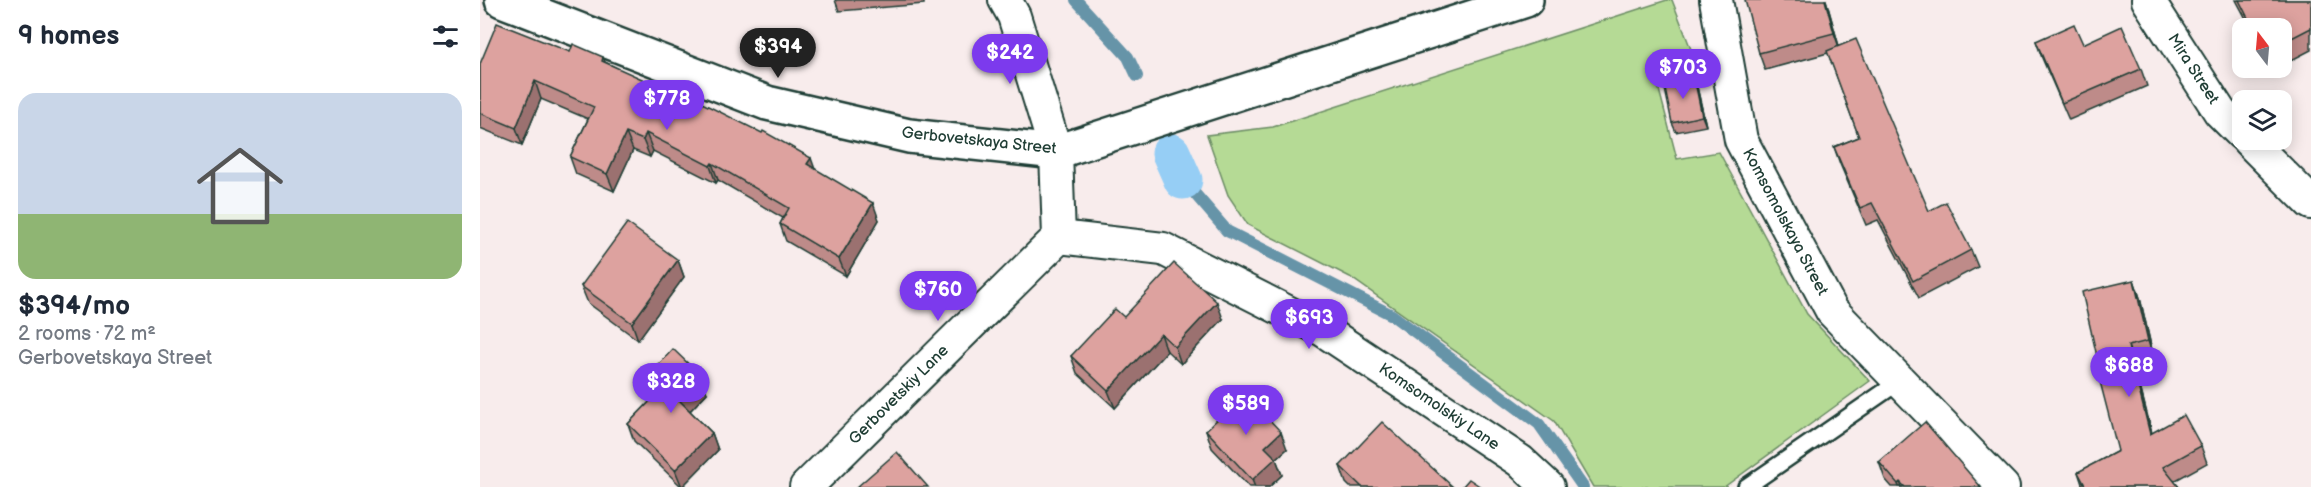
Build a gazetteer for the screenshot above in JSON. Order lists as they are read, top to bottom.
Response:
{
  "streets": {
    "street": [
      "Mira Street",
      "Gerbovetskaya Street",
      "Komsomolskaya Street",
      "Gerbovetskiy Lane",
      "Komsomolskiy Lane"
    ]
  },
  "crossings": [
    ["Gerbovetskiy Lane", "Komsomolskiy Lane"]
  ],
  "north": "top",
  "page": {
    "heading": "9 homes",
    "price": [
      "$394",
      "$242",
      "$703",
      "$778",
      "$760",
      "$693",
      "$688",
      "$328",
      "$589"
    ],
    "list": [
      {
        "name": "$394/mo",
        "note": "2 rooms · 72 m² · Gerbovetskaya Street"
      }
    ]
  }
}
